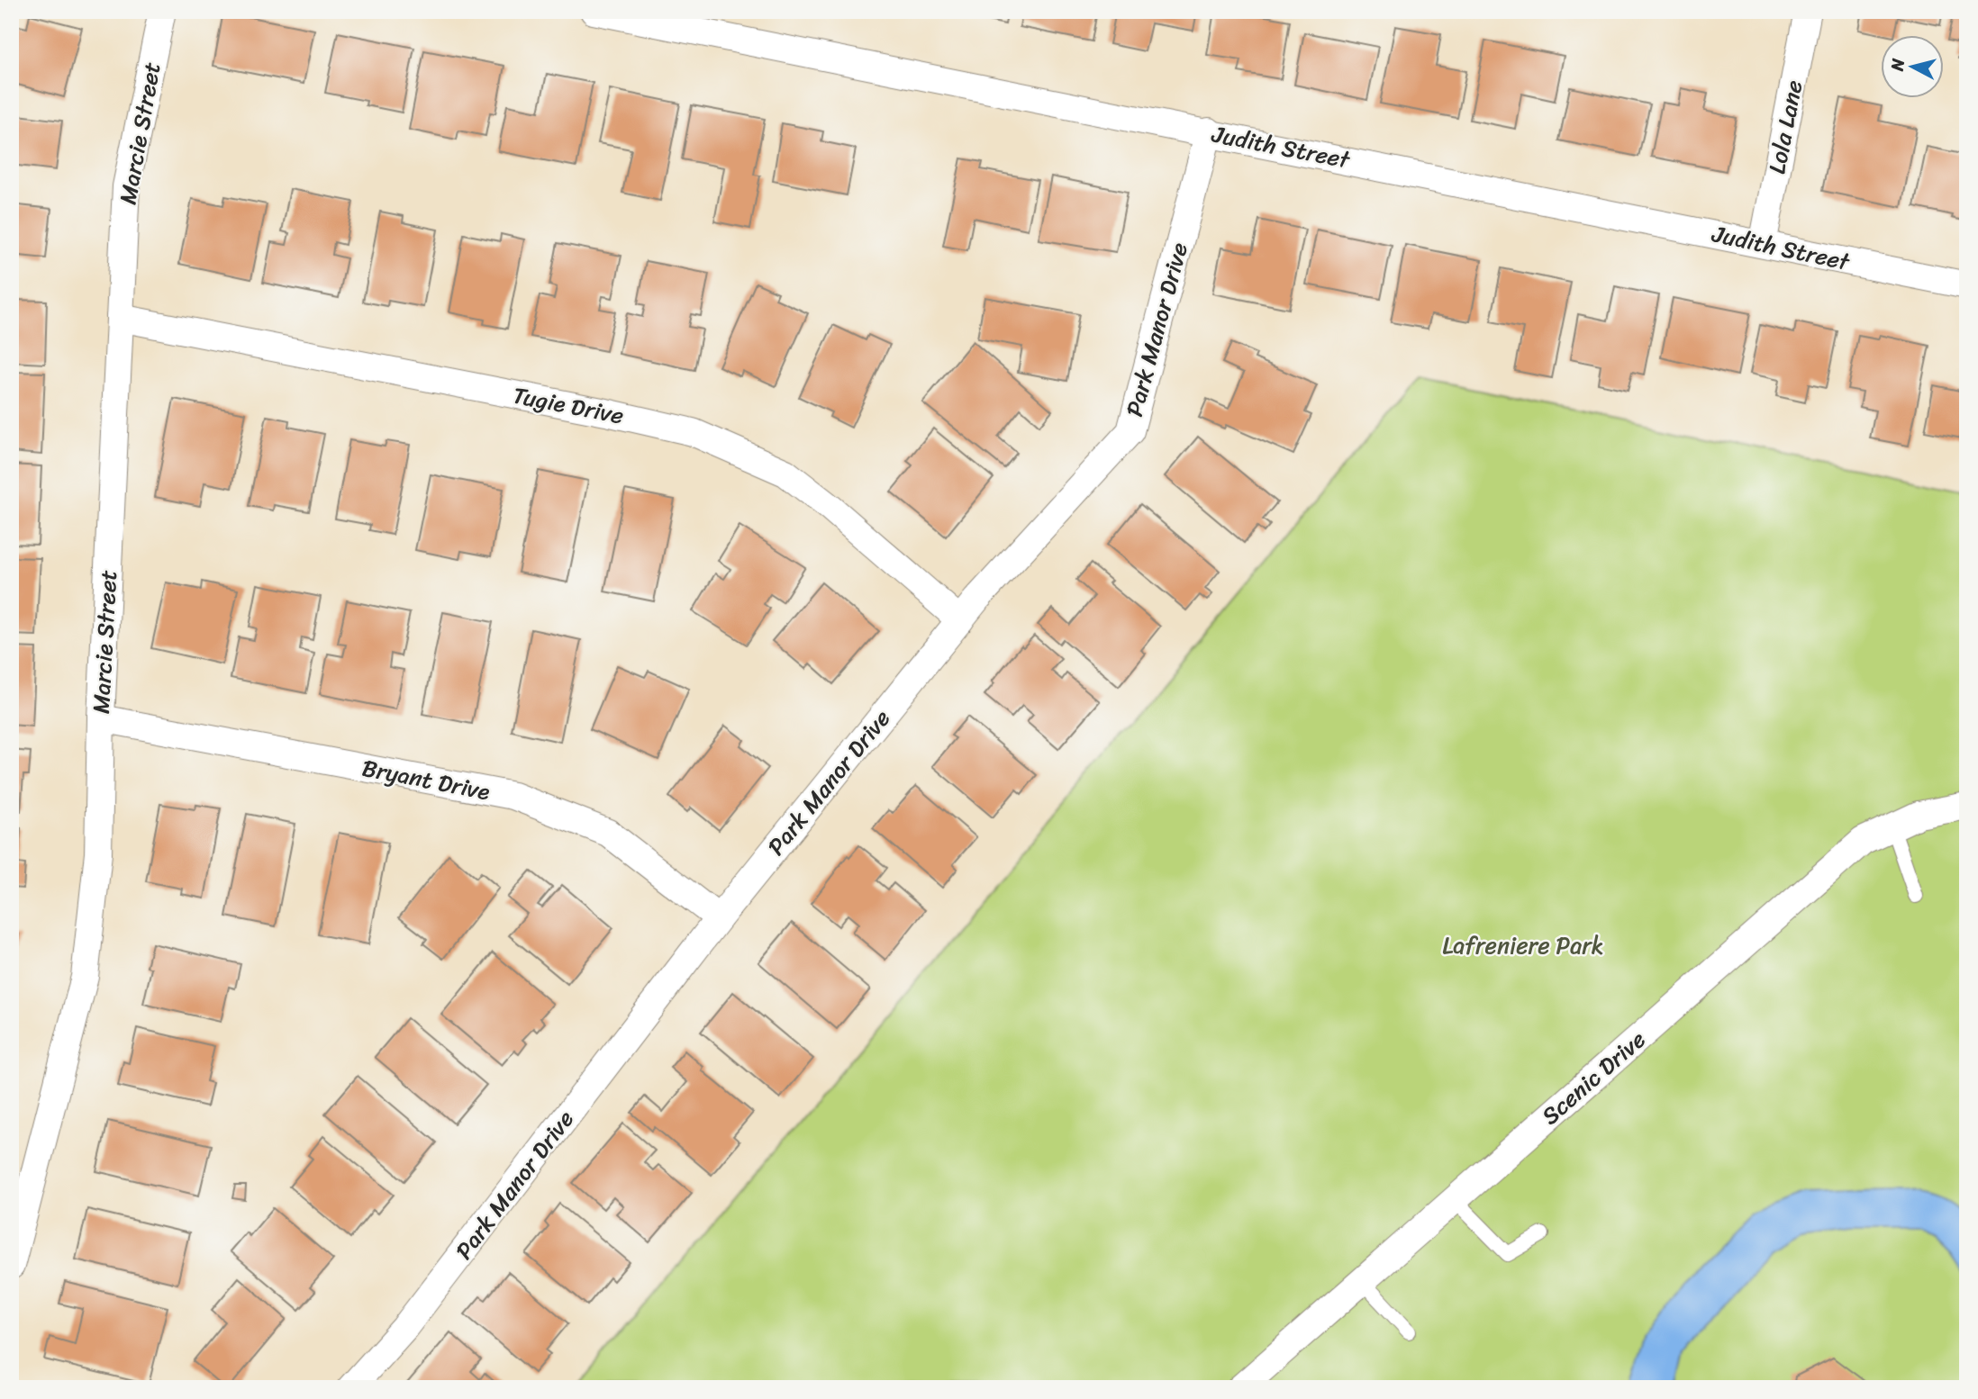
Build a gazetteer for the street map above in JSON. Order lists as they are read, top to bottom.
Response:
{
  "streets": {
    "street": [
      "Lola Lane",
      "Marcie Street",
      "Judith Street",
      "Park Manor Drive",
      "Tugie Drive",
      "Bryant Drive",
      "Scenic Drive"
    ]
  },
  "crossings": [
    ["Lola Lane", "Judith Street"],
    ["Marcie Street", "Tugie Drive"],
    ["Marcie Street", "Bryant Drive"],
    ["Judith Street", "Park Manor Drive"],
    ["Park Manor Drive", "Tugie Drive"],
    ["Park Manor Drive", "Bryant Drive"]
  ],
  "parks": ["Lafreniere Park"],
  "north": "left"
}
